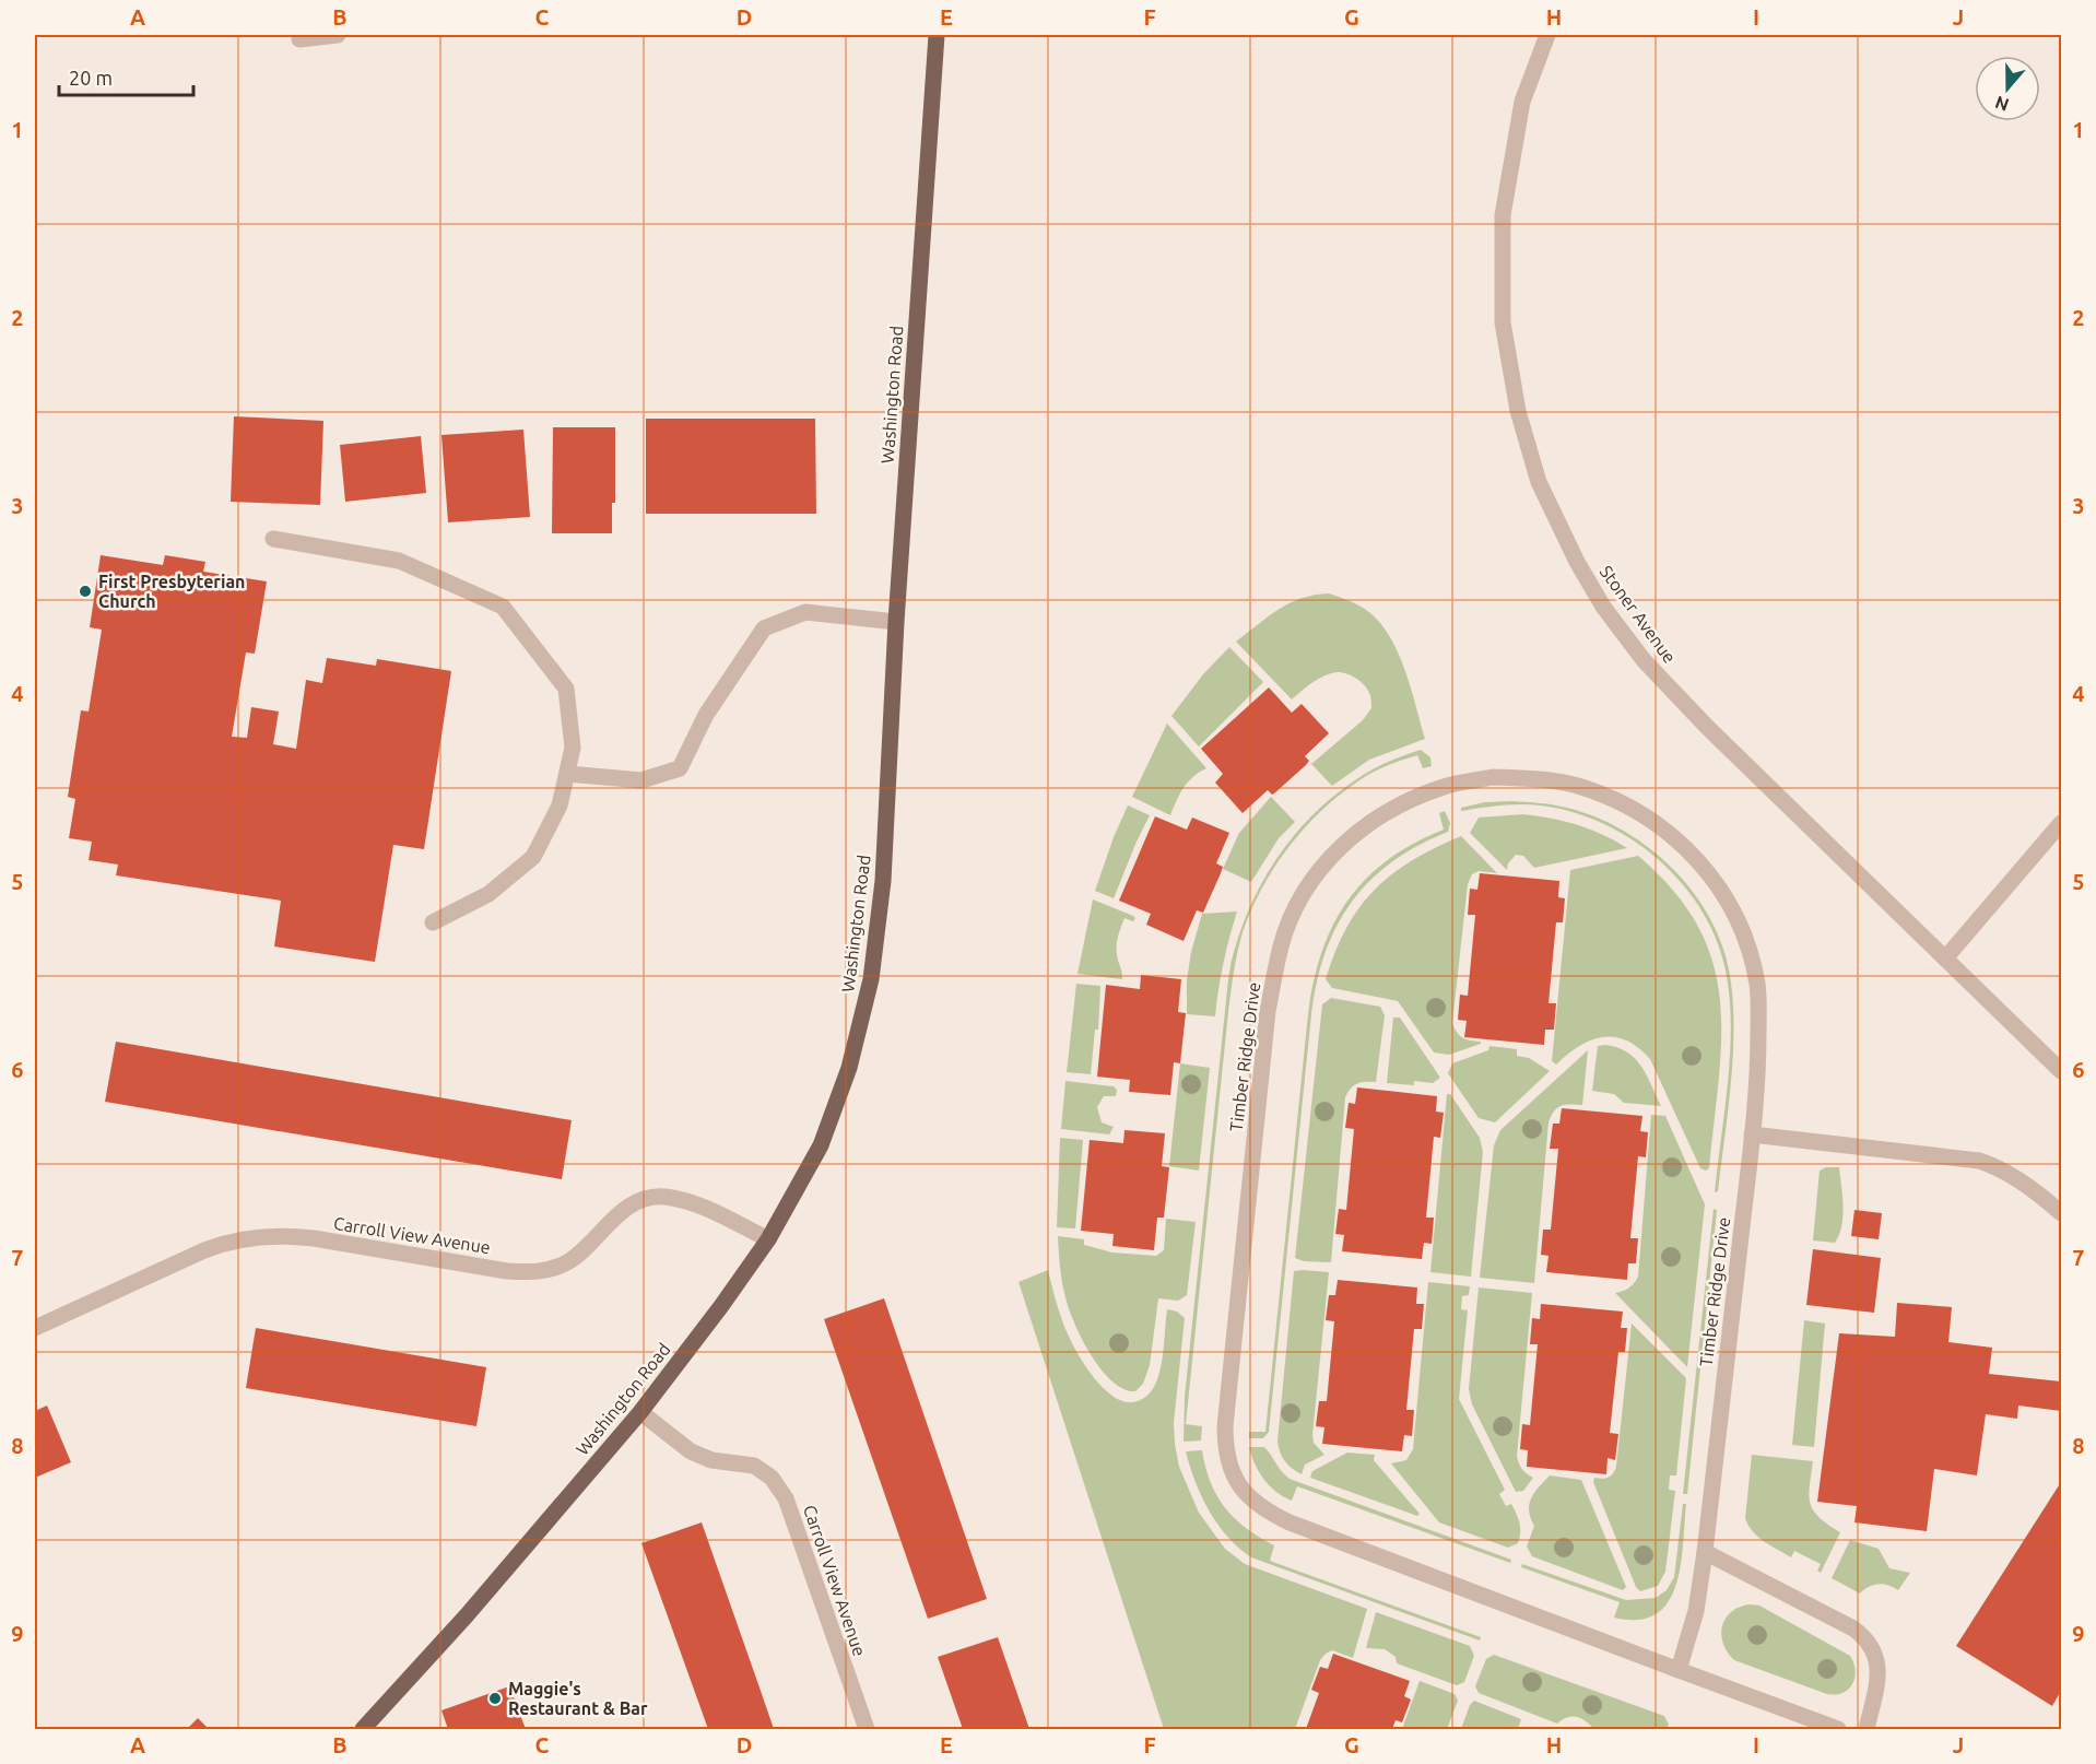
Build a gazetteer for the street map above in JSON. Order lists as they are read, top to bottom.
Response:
{
  "streets": {
    "main road": ["Washington Road"],
    "street": ["Stoner Avenue", "Timber Ridge Drive", "Carroll View Avenue"]
  },
  "crossings": [
    ["Washington Road", "Carroll View Avenue"]
  ],
  "places": ["First Presbyterian Church", "Maggie's Restaurant & Bar"],
  "scale_bar": "20 m",
  "north": "bottom",
  "grid": {
    "columns": [
      "A",
      "B",
      "C",
      "D",
      "E",
      "F",
      "G",
      "H",
      "I",
      "J"
    ],
    "rows": [
      "1",
      "2",
      "3",
      "4",
      "5",
      "6",
      "7",
      "8",
      "9"
    ]
  }
}
